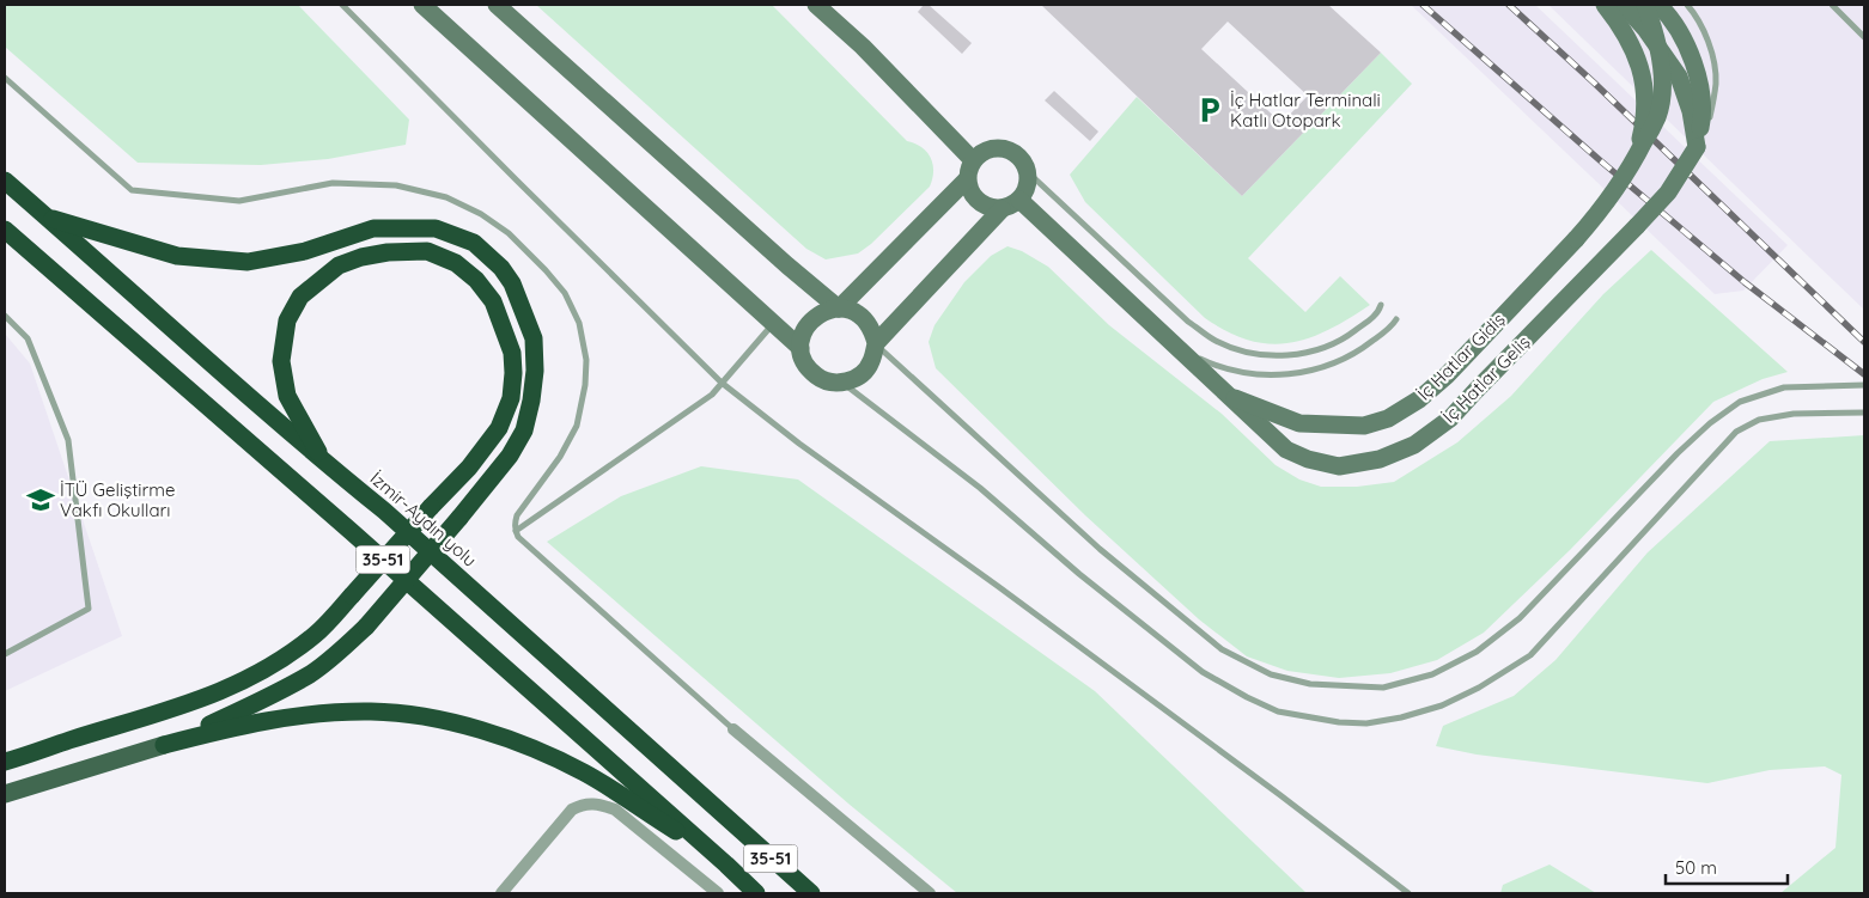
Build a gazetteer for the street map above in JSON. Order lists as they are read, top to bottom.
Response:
{
  "streets": {
    "highway": ["İzmir-Aydın yolu", "35-51"],
    "street": ["İç Hatlar Gidiş", "İç Hatlar Geliş"]
  },
  "crossings": [
    ["İç Hatlar Gidiş", "İç Hatlar Geliş"],
    ["İzmir-Aydın yolu", "35-51"]
  ],
  "places": {
    "parking": ["İç Hatlar Terminali Katlı Otopark"],
    "school or university": ["İTÜ Geliştirme Vakfı Okulları"]
  },
  "scale_bar": "50 m"
}
